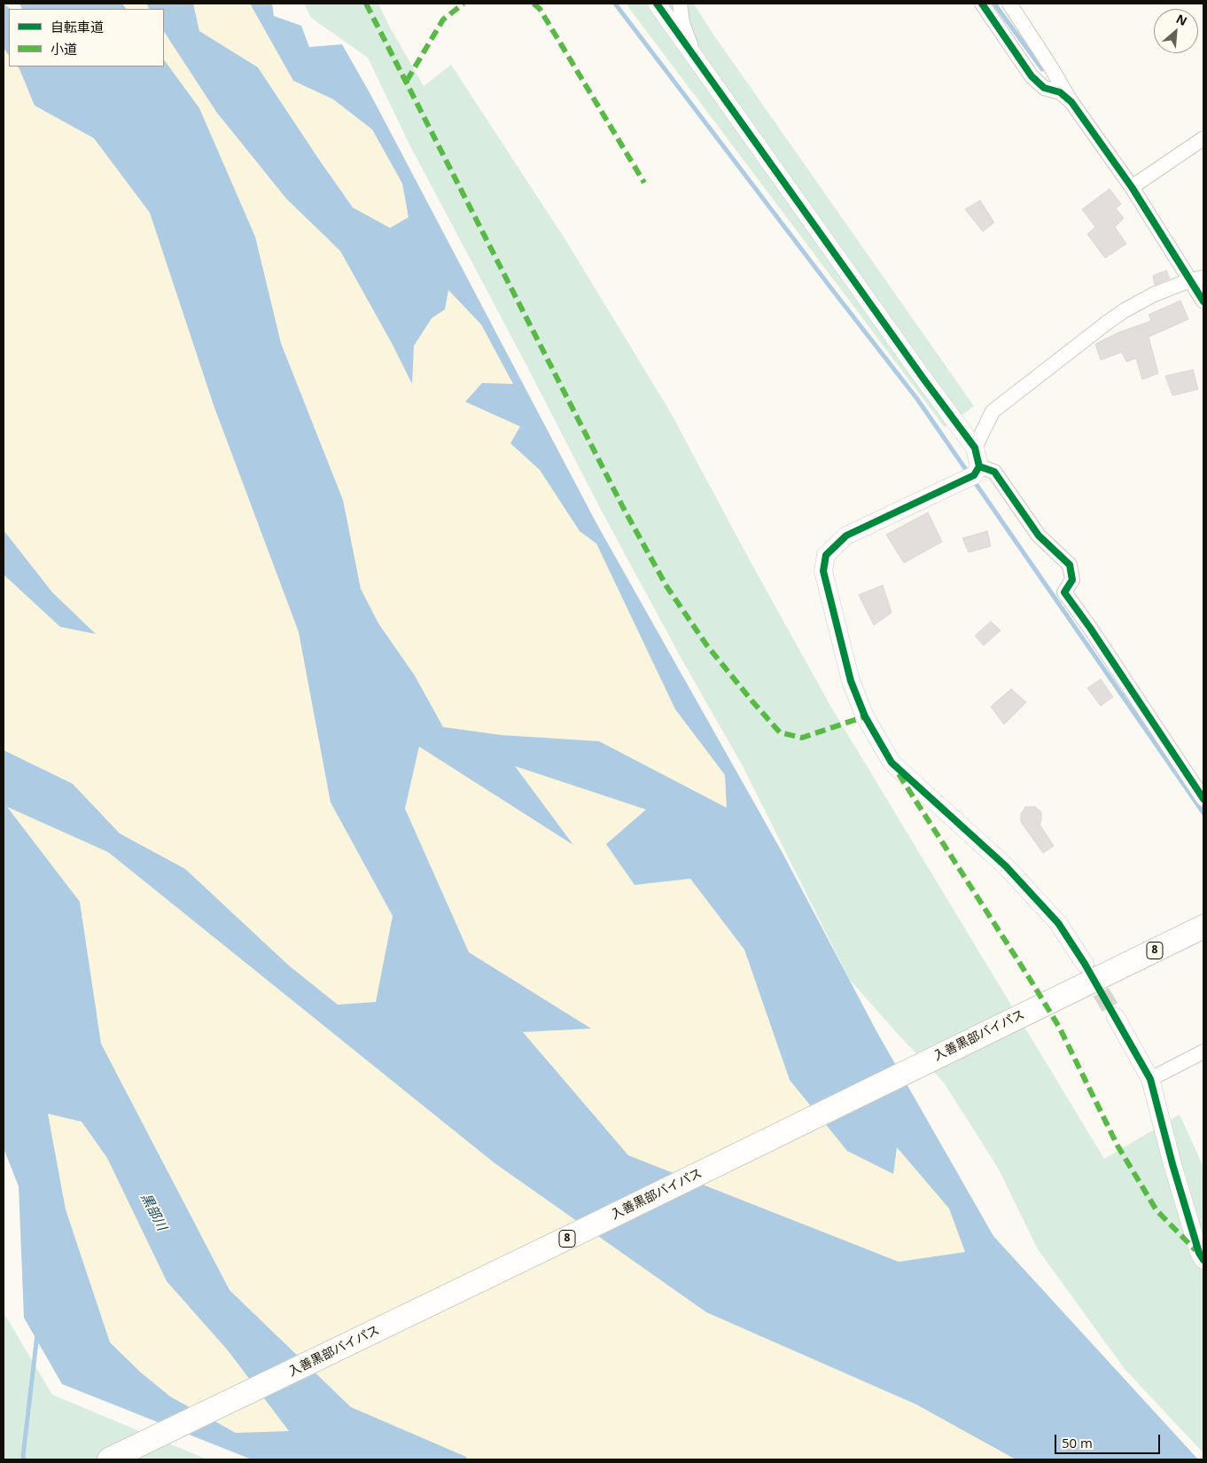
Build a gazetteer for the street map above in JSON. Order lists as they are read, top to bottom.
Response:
{
  "streets": {
    "highway": ["8", "入善黒部バイパス"]
  },
  "water": ["黒部川"],
  "legend": ["自転車道", "小道"],
  "scale_bar": "50 m",
  "north": "top right"
}
